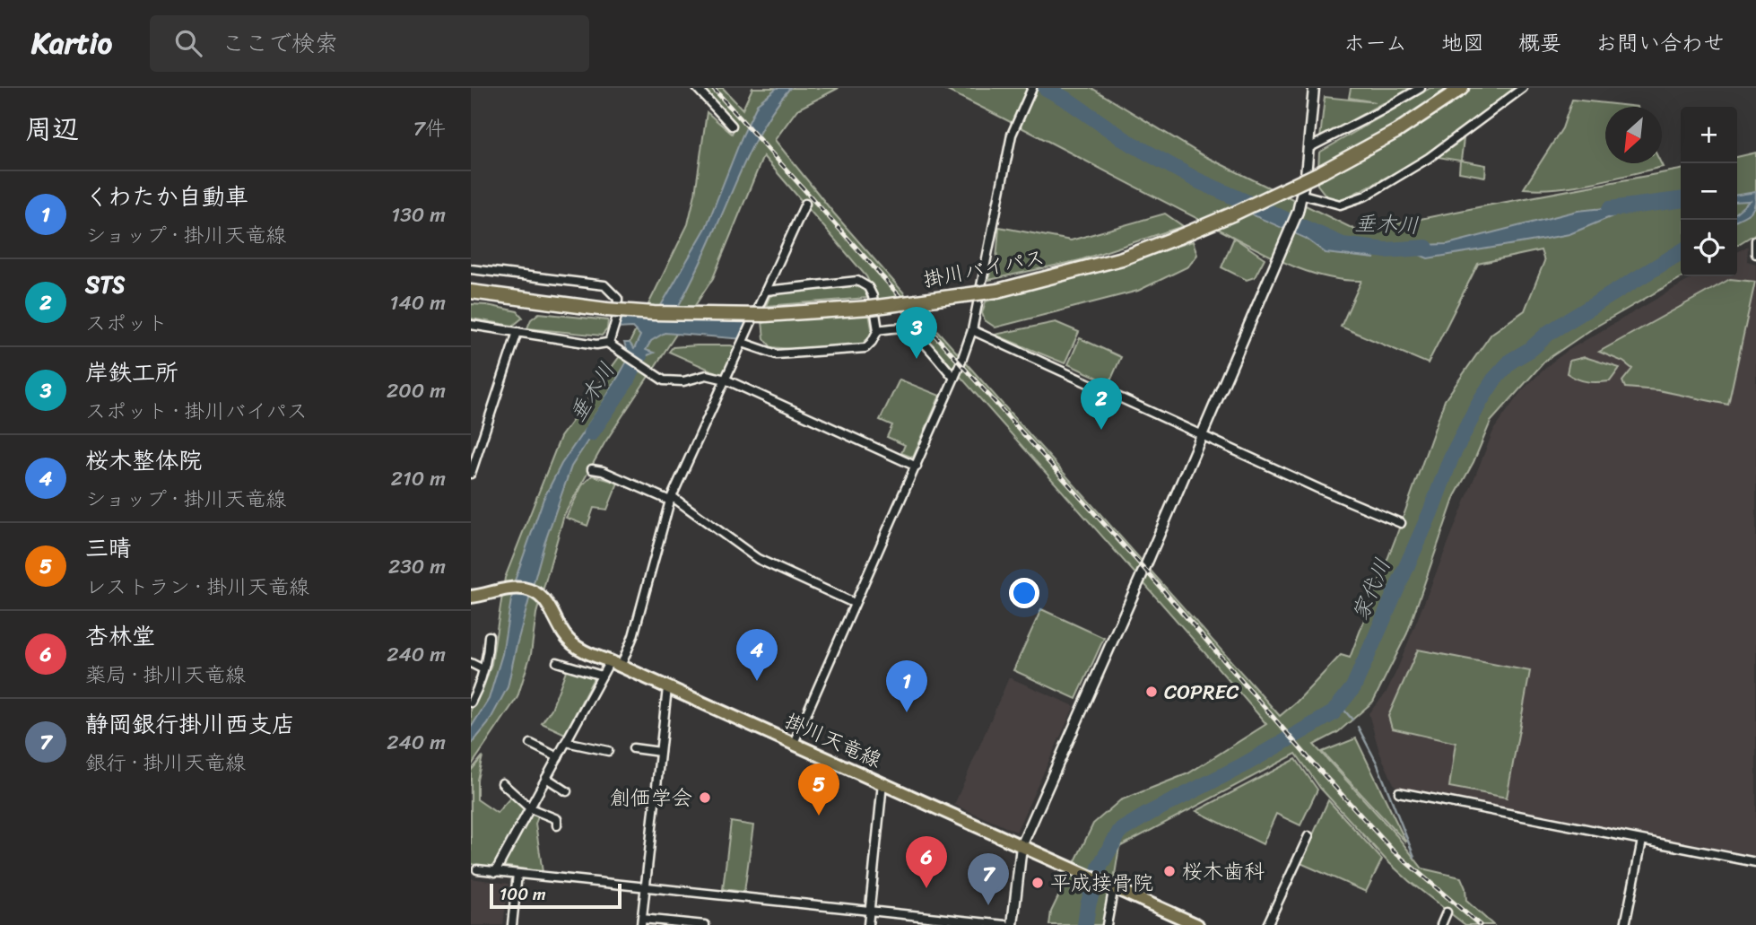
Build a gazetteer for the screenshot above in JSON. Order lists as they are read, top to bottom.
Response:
{
  "streets": {
    "highway": ["掛川バイパス"],
    "main road": ["掛川天竜線"]
  },
  "water": ["垂木川", "家代川"],
  "places": [
    "COPREC",
    "創価学会",
    "桜木歯科",
    "平成接骨院"
  ],
  "scale_bar": "100 m",
  "north": "bottom left",
  "page": {
    "header": "Kartio",
    "search": "ここで検索",
    "nav": [
      "ホーム",
      "地図",
      "概要",
      "お問い合わせ"
    ],
    "heading": ["周辺", "7件"],
    "map_buttons": ["+", "−"],
    "list": [
      {
        "mark": "1",
        "name": "くわたか自動車",
        "note": "ショップ · 掛川天竜線",
        "value": "130 m"
      },
      {
        "mark": "2",
        "name": "STS",
        "note": "スポット",
        "value": "140 m"
      },
      {
        "mark": "3",
        "name": "岸鉄工所",
        "note": "スポット · 掛川バイパス",
        "value": "200 m"
      },
      {
        "mark": "4",
        "name": "桜木整体院",
        "note": "ショップ · 掛川天竜線",
        "value": "210 m"
      },
      {
        "mark": "5",
        "name": "三晴",
        "note": "レストラン · 掛川天竜線",
        "value": "230 m"
      },
      {
        "mark": "6",
        "name": "杏林堂",
        "note": "薬局 · 掛川天竜線",
        "value": "240 m"
      },
      {
        "mark": "7",
        "name": "静岡銀行掛川西支店",
        "note": "銀行 · 掛川天竜線",
        "value": "240 m"
      }
    ],
    "pins": [
      "3",
      "2",
      "4",
      "1",
      "5",
      "6",
      "7"
    ],
    "scale": "100 m"
  }
}
